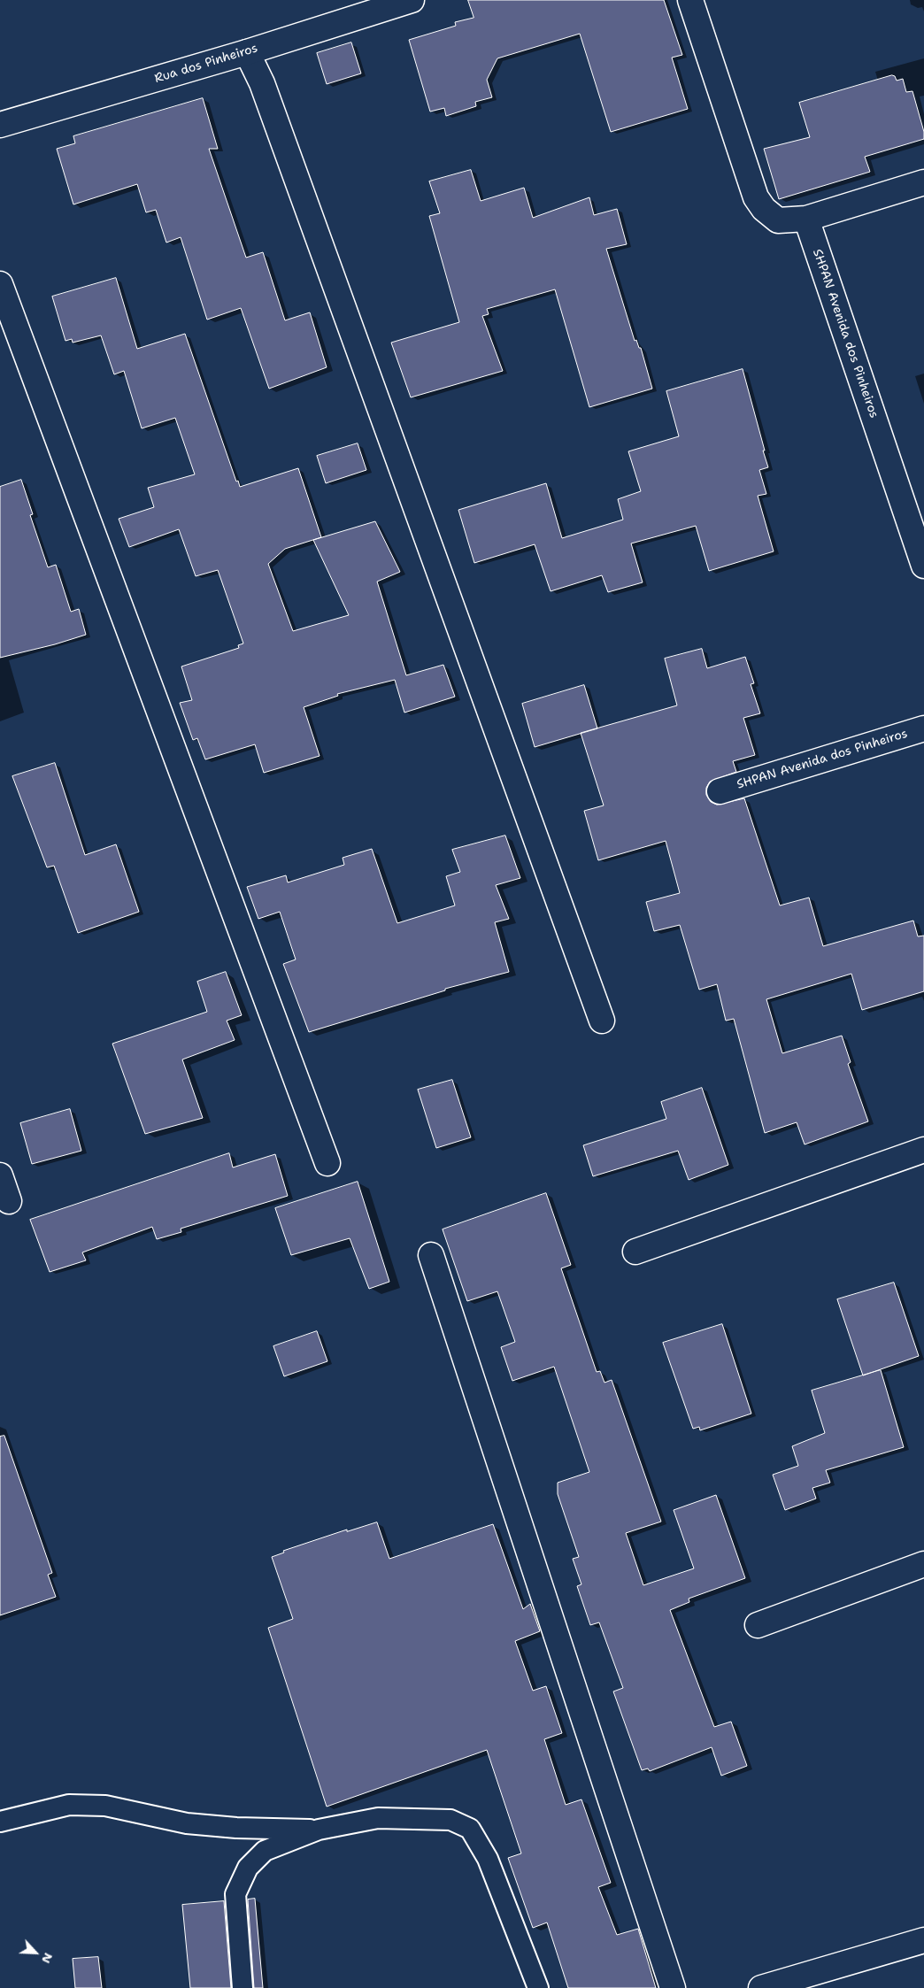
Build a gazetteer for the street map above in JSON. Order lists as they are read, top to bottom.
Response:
{
  "streets": {
    "street": ["Rua dos Pinheiros", "SHPAN Avenida dos Pinheiros"]
  },
  "north": "bottom right"
}
